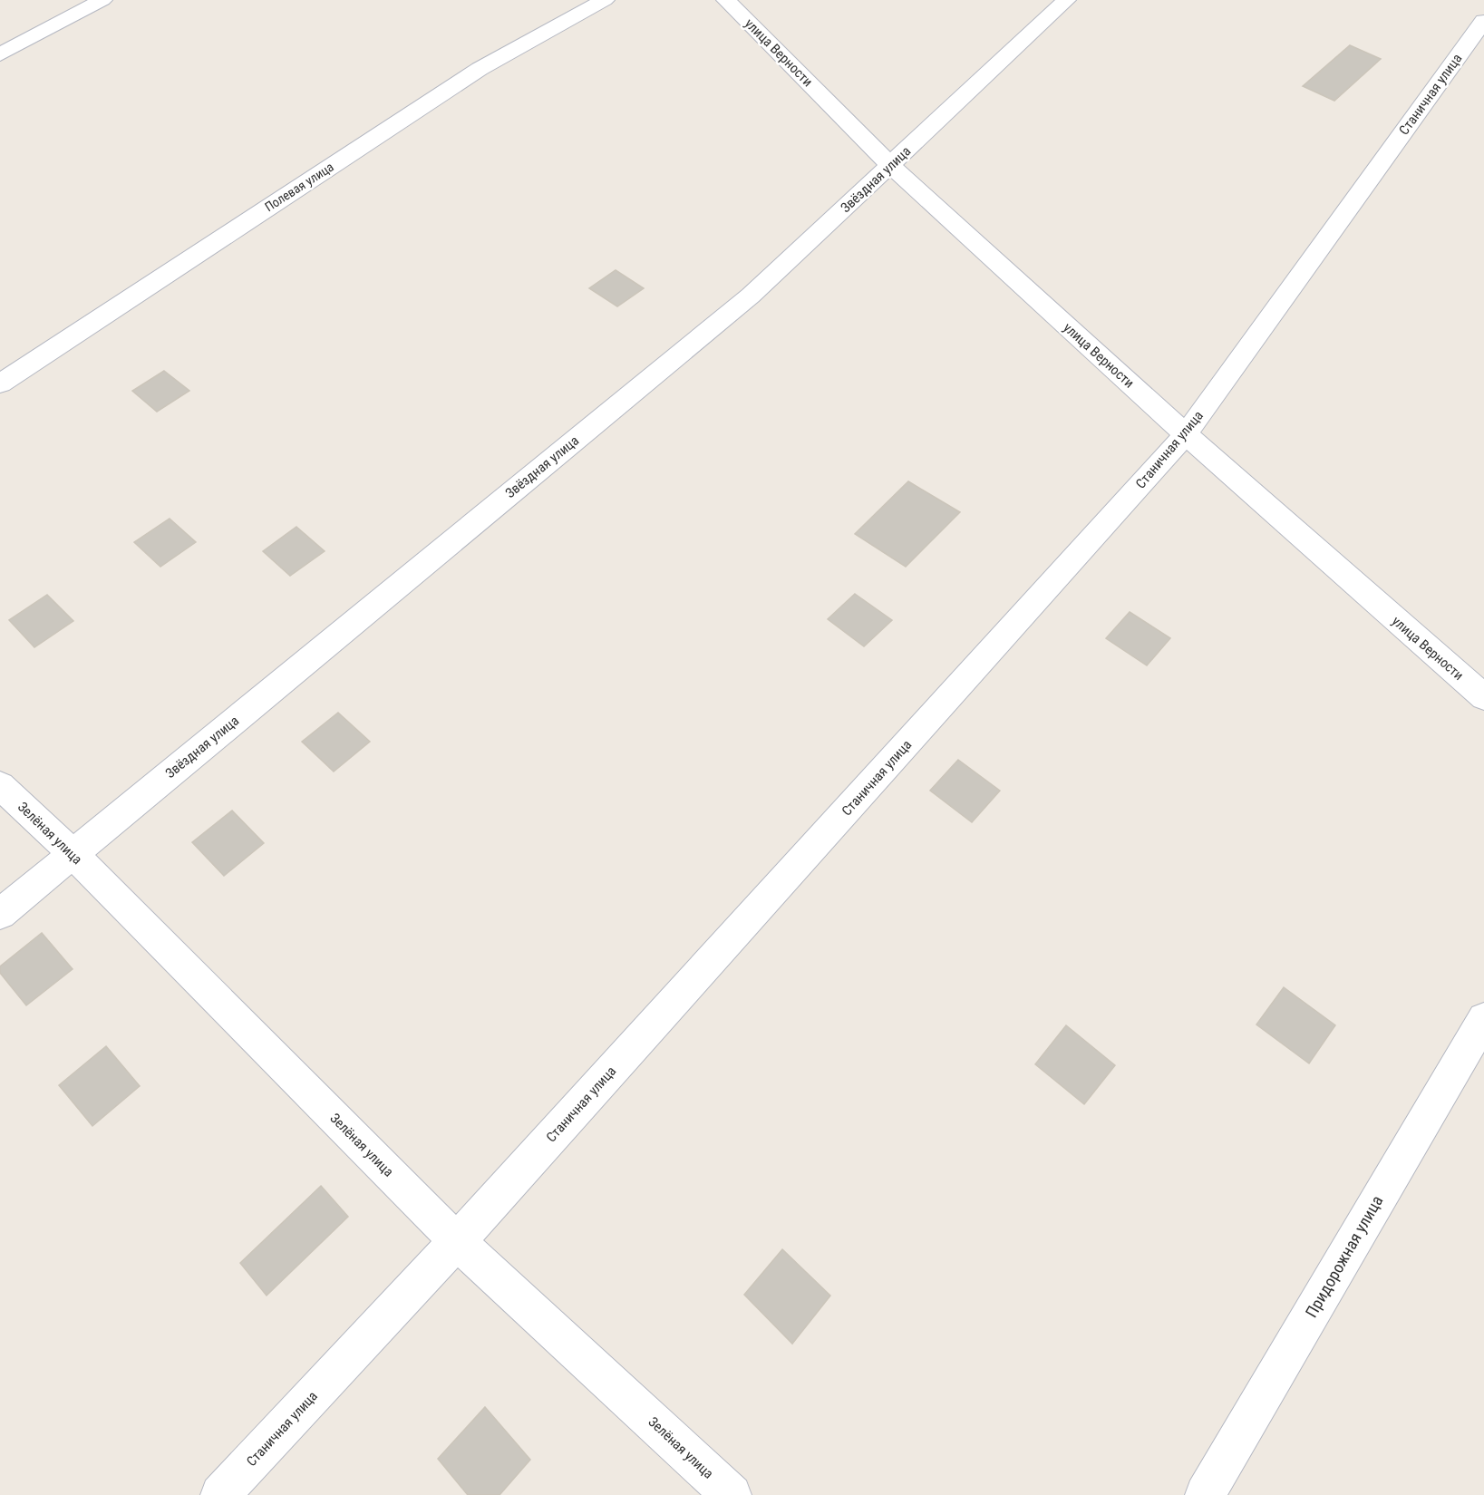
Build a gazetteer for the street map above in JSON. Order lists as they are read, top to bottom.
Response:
{
  "streets": {
    "street": [
      "улица Верности",
      "Станичная улица",
      "Звёздная улица",
      "Полевая улица",
      "Зелёная улица",
      "Придорожная улица"
    ]
  },
  "crossings": [
    ["улица Верности", "Станичная улица"],
    ["улица Верности", "Звёздная улица"],
    ["Станичная улица", "Зелёная улица"],
    ["Звёздная улица", "Зелёная улица"]
  ]
}
